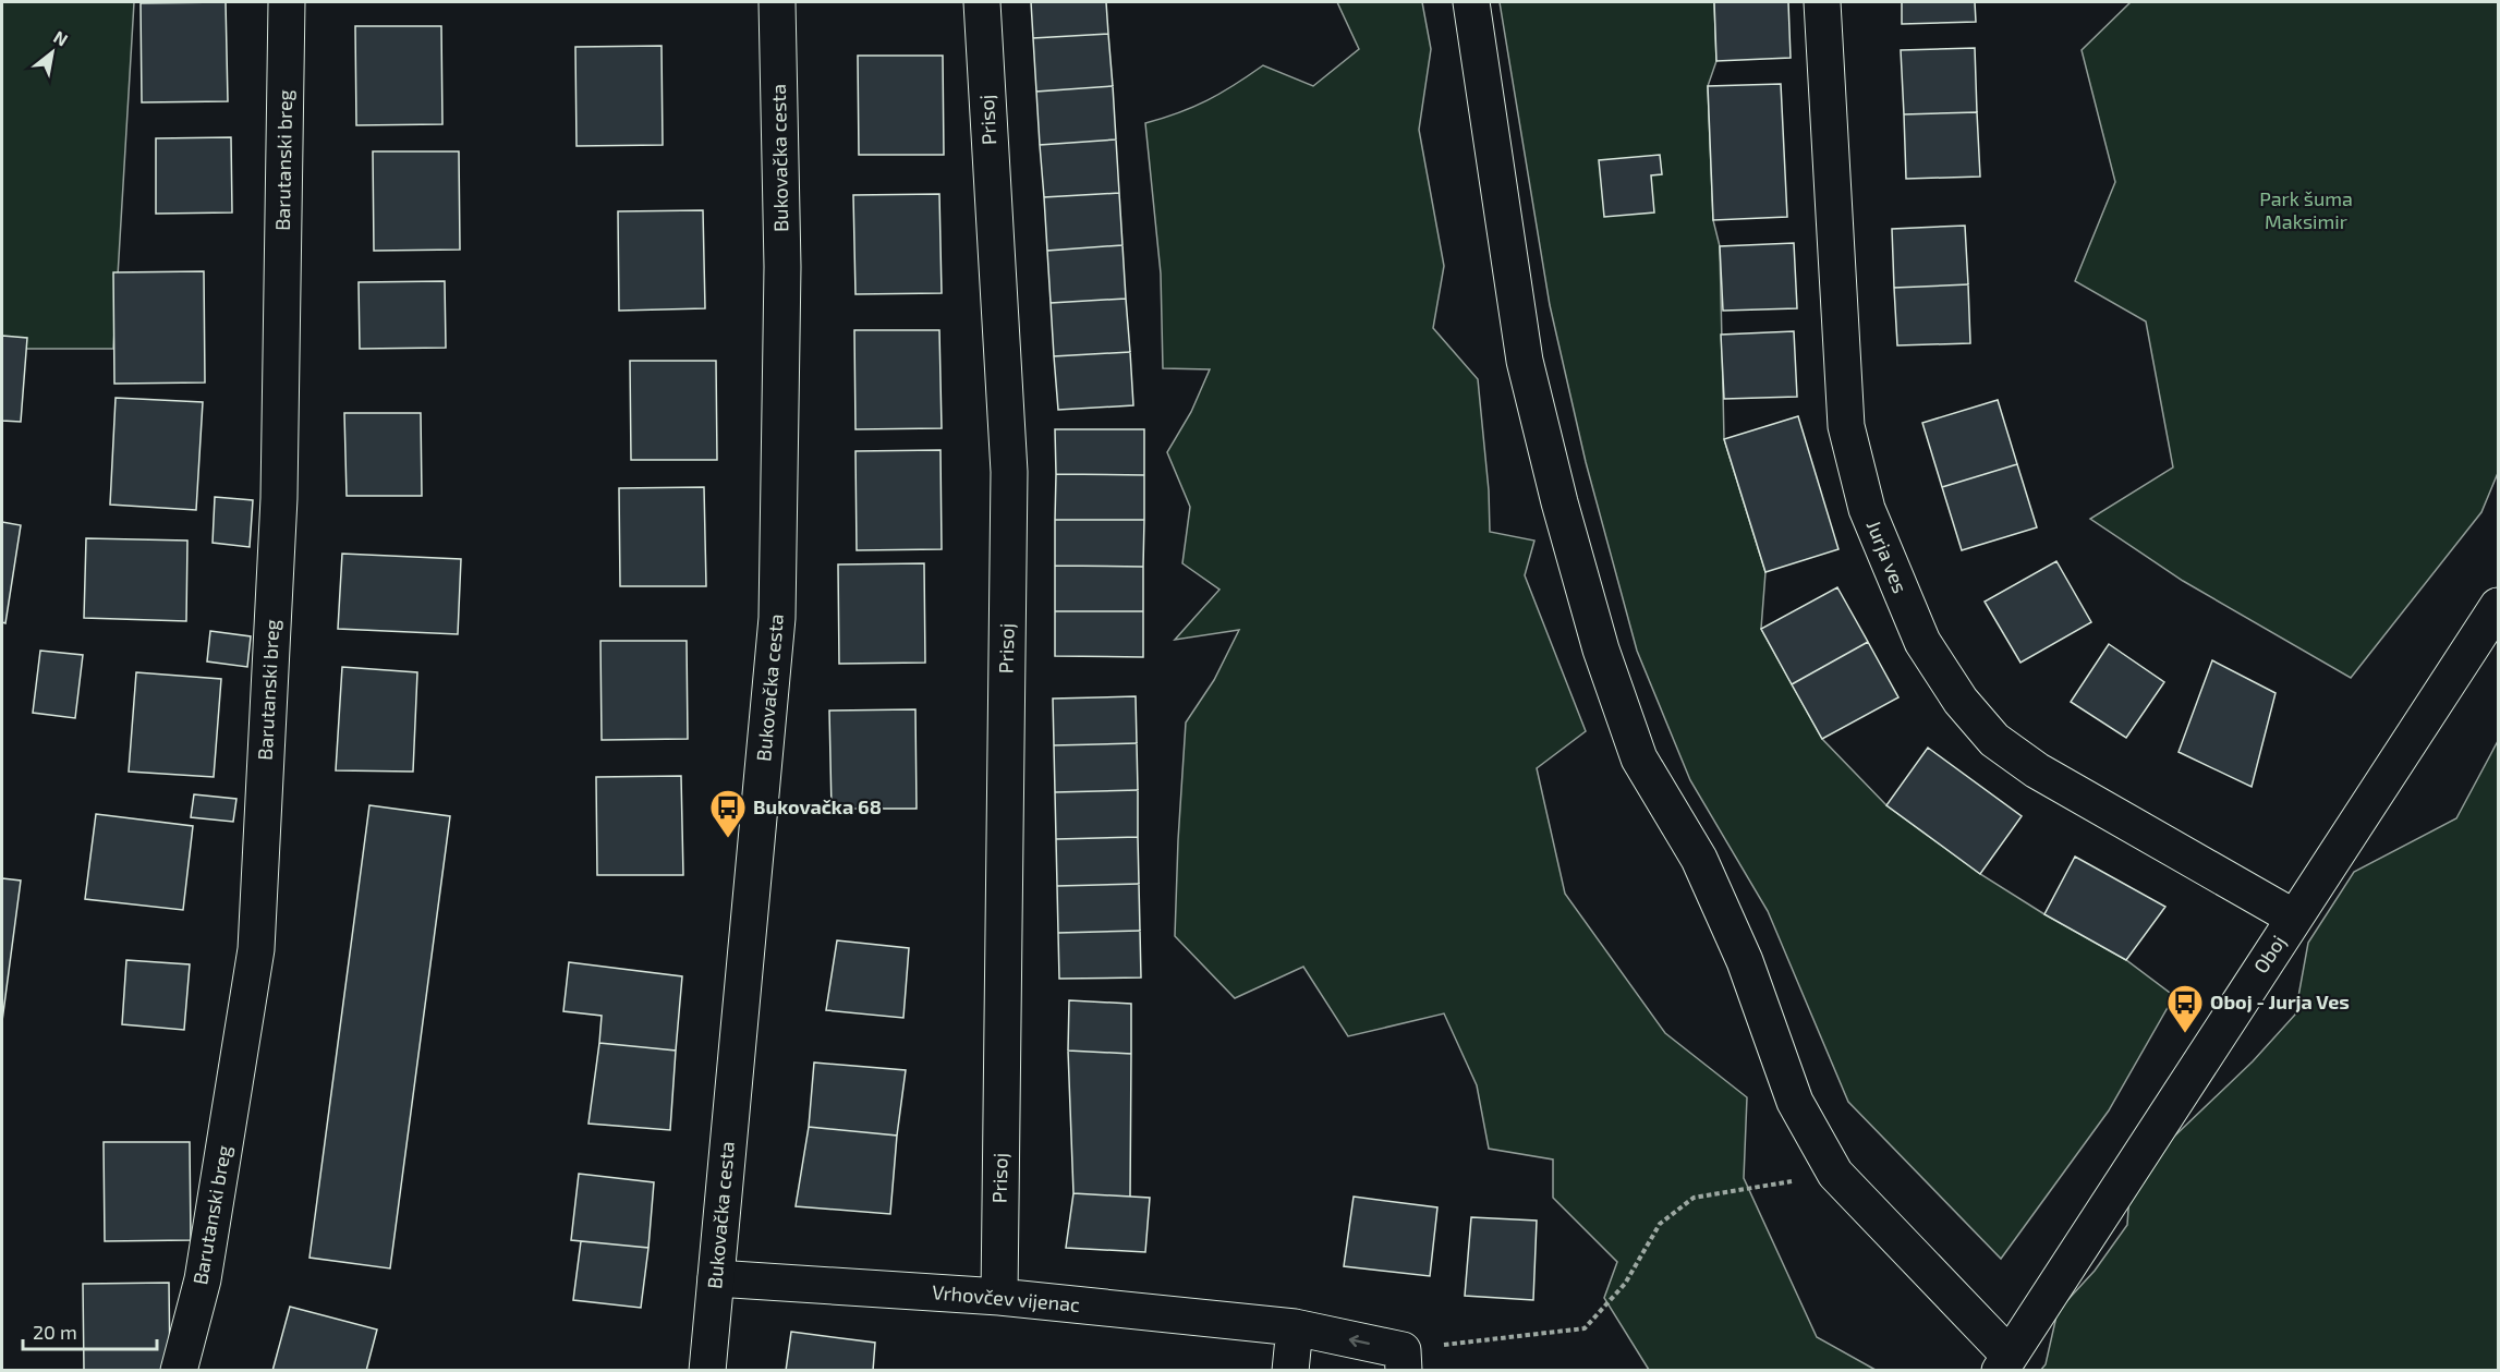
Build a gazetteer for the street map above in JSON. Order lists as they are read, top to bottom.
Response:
{
  "streets": {
    "street": [
      "Prisoj",
      "Bukovačka cesta",
      "Barutanski breg",
      "Jurja ves",
      "Oboj",
      "Vrhovčev vijenac"
    ]
  },
  "crossings": [
    ["Prisoj", "Vrhovčev vijenac"],
    ["Bukovačka cesta", "Vrhovčev vijenac"],
    ["Jurja ves", "Oboj"]
  ],
  "parks": ["Park šuma Maksimir"],
  "places": {
    "bus stop": ["Bukovačka 68", "Oboj - Jurja Ves"]
  },
  "scale_bar": "20 m",
  "north": "top right"
}
